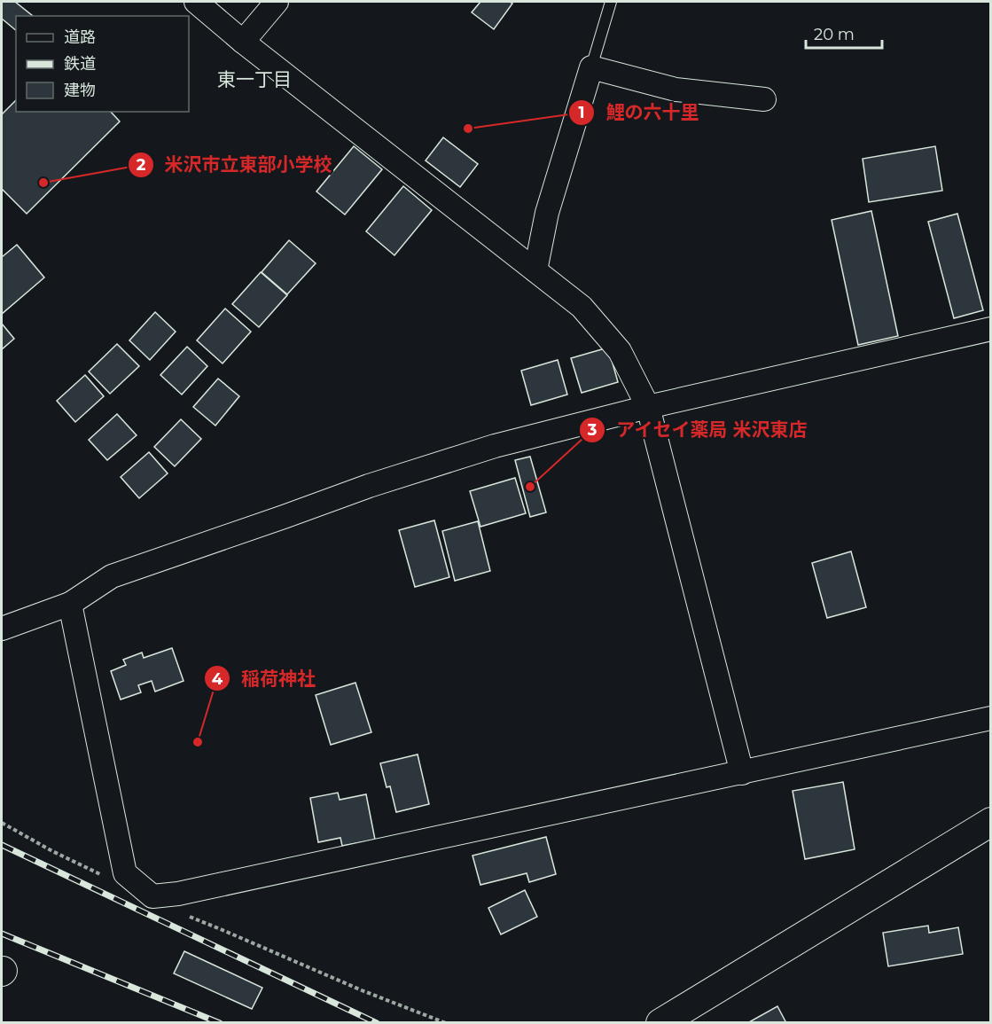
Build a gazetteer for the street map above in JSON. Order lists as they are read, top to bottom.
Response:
{
  "districts": ["東一丁目"],
  "places": [
    "鯉の六十里",
    "米沢市立東部小学校",
    "アイセイ薬局 米沢東店",
    "稲荷神社"
  ],
  "legend": ["道路", "鉄道", "建物"],
  "scale_bar": "20 m"
}
